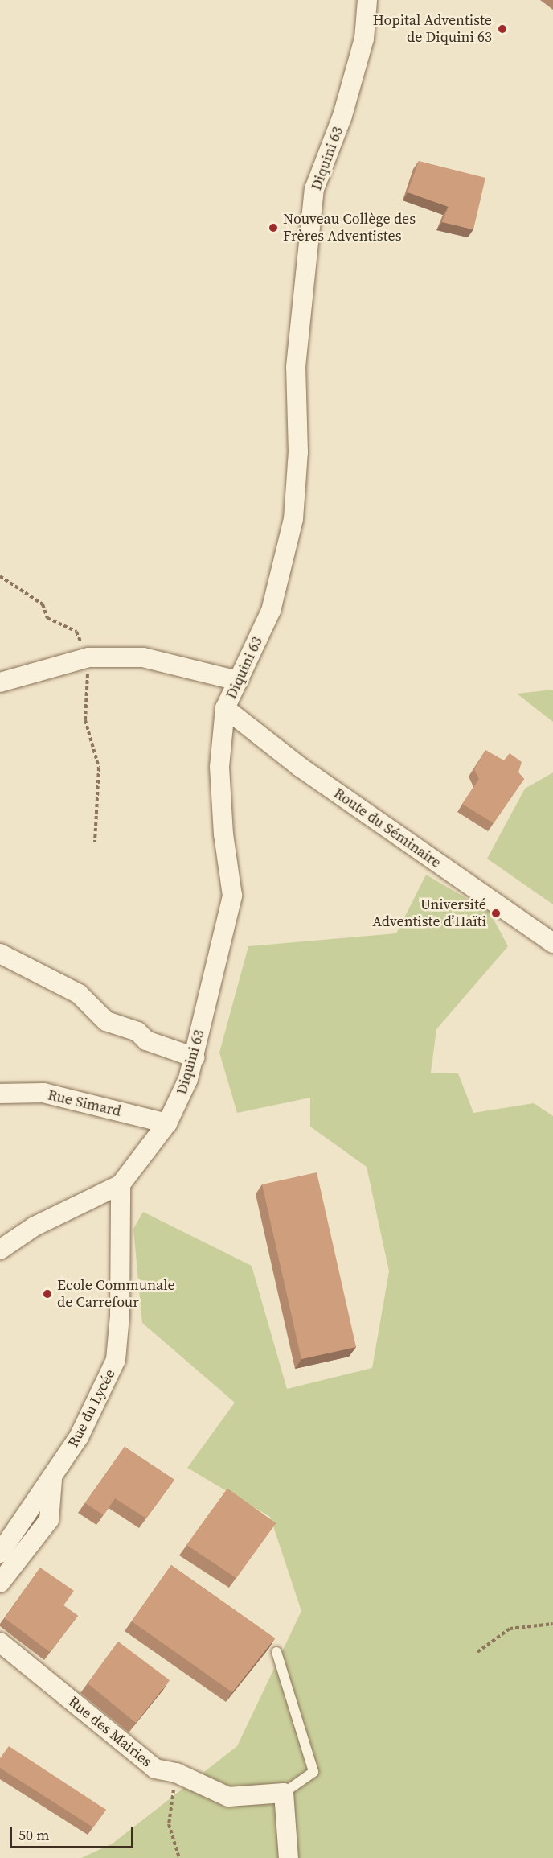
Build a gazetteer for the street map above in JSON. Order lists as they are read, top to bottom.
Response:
{
  "streets": {
    "street": [
      "Diquini 63",
      "Route du Séminaire",
      "Rue Simard",
      "Rue du Lycée",
      "Rue des Mairies"
    ]
  },
  "crossings": [
    ["Diquini 63", "Route du Séminaire"],
    ["Diquini 63", "Rue Simard"],
    ["Diquini 63", "Rue du Lycée"]
  ],
  "places": [
    "Hopital Adventiste de Diquini 63",
    "Nouveau Collège des Frères Adventistes",
    "Université Adventiste d’Haïti",
    "Ecole Communale de Carrefour"
  ],
  "scale_bar": "50 m"
}
